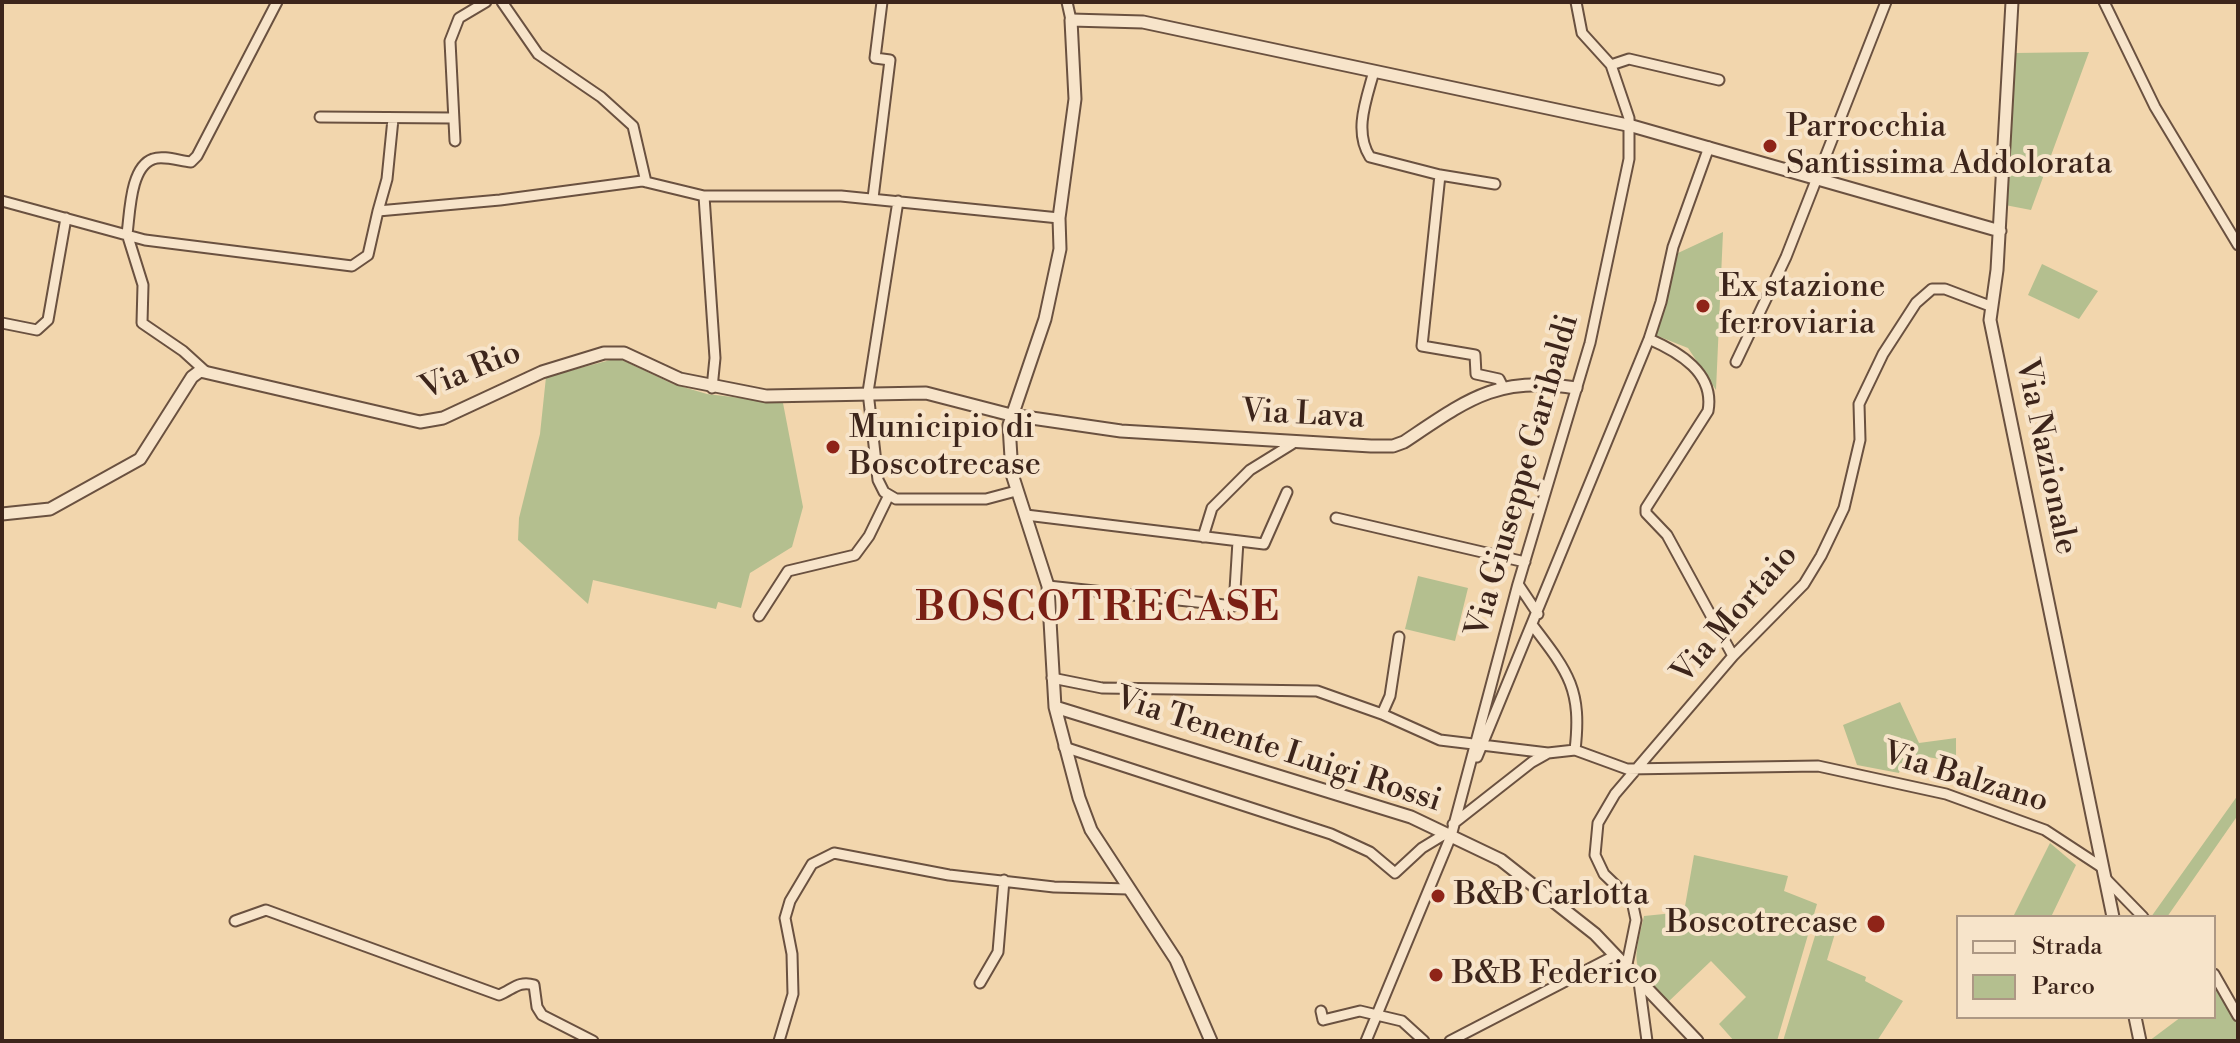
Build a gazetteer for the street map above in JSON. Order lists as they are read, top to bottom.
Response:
{
  "streets": {
    "street": [
      "Via Rio",
      "Via Lava",
      "Via Nazionale",
      "Via Giuseppe Garibaldi",
      "Via Mortaio",
      "Via Tenente Luigi Rossi",
      "Via Balzano"
    ]
  },
  "crossings": [
    ["Via Rio", "Via Lava"],
    ["Via Lava", "Via Giuseppe Garibaldi"],
    ["Via Nazionale", "Via Mortaio"],
    ["Via Nazionale", "Via Balzano"],
    ["Via Mortaio", "Via Tenente Luigi Rossi"],
    ["Via Mortaio", "Via Balzano"]
  ],
  "districts": ["BOSCOTRECASE"],
  "places": [
    "Parrocchia Santissima Addolorata",
    "Ex stazione ferroviaria",
    "Municipio di Boscotrecase",
    "B&B Carlotta",
    "Boscotrecase",
    "B&B Federico"
  ],
  "legend": ["Strada", "Parco"]
}
